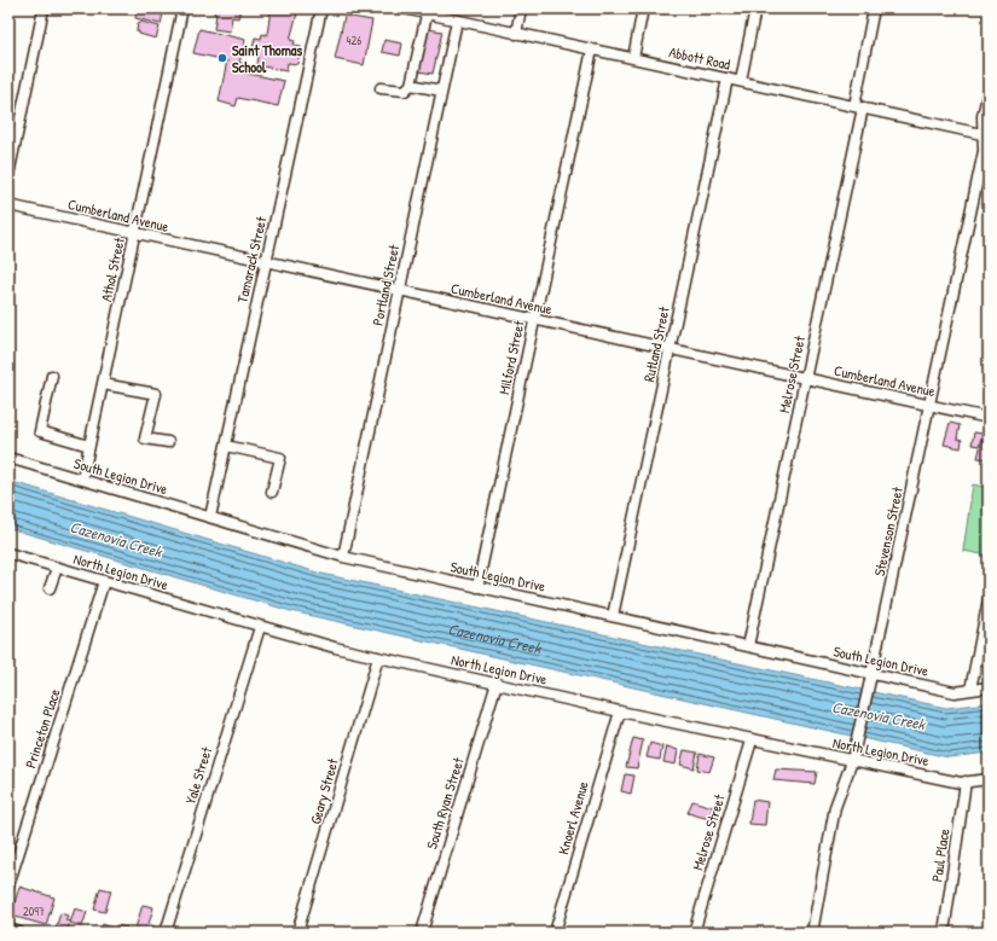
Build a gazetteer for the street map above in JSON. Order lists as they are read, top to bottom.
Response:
{
  "streets": {
    "street": [
      "Abbott Road",
      "Cumberland Avenue",
      "Tamarack Street",
      "Athol Street",
      "Portland Street",
      "Rutland Street",
      "Milford Street",
      "Melrose Street",
      "South Legion Drive",
      "Stevenson Street",
      "North Legion Drive",
      "Princeton Place",
      "Yale Street",
      "Geary Street",
      "South Ryan Street",
      "Knoerl Avenue",
      "Paul Place"
    ]
  },
  "crossings": [
    ["Abbott Road", "Portland Street"],
    ["Abbott Road", "Rutland Street"],
    ["Abbott Road", "Milford Street"],
    ["Abbott Road", "Melrose Street"],
    ["Abbott Road", "Stevenson Street"],
    ["Cumberland Avenue", "Tamarack Street"],
    ["Cumberland Avenue", "Athol Street"],
    ["Cumberland Avenue", "Portland Street"],
    ["Cumberland Avenue", "Rutland Street"],
    ["Cumberland Avenue", "Milford Street"],
    ["Cumberland Avenue", "Melrose Street"],
    ["Cumberland Avenue", "Stevenson Street"],
    ["Tamarack Street", "South Legion Drive"],
    ["Athol Street", "South Legion Drive"],
    ["Portland Street", "South Legion Drive"],
    ["Rutland Street", "South Legion Drive"],
    ["Milford Street", "South Legion Drive"],
    ["Melrose Street", "South Legion Drive"],
    ["Melrose Street", "North Legion Drive"],
    ["South Legion Drive", "Stevenson Street"],
    ["Stevenson Street", "North Legion Drive"],
    ["North Legion Drive", "Princeton Place"],
    ["North Legion Drive", "Yale Street"],
    ["North Legion Drive", "Geary Street"],
    ["North Legion Drive", "South Ryan Street"],
    ["North Legion Drive", "Knoerl Avenue"],
    ["North Legion Drive", "Paul Place"]
  ],
  "water": ["Cazenovia Creek"],
  "places": ["Saint Thomas School"],
  "house_numbers": ["426", "2097"]
}
